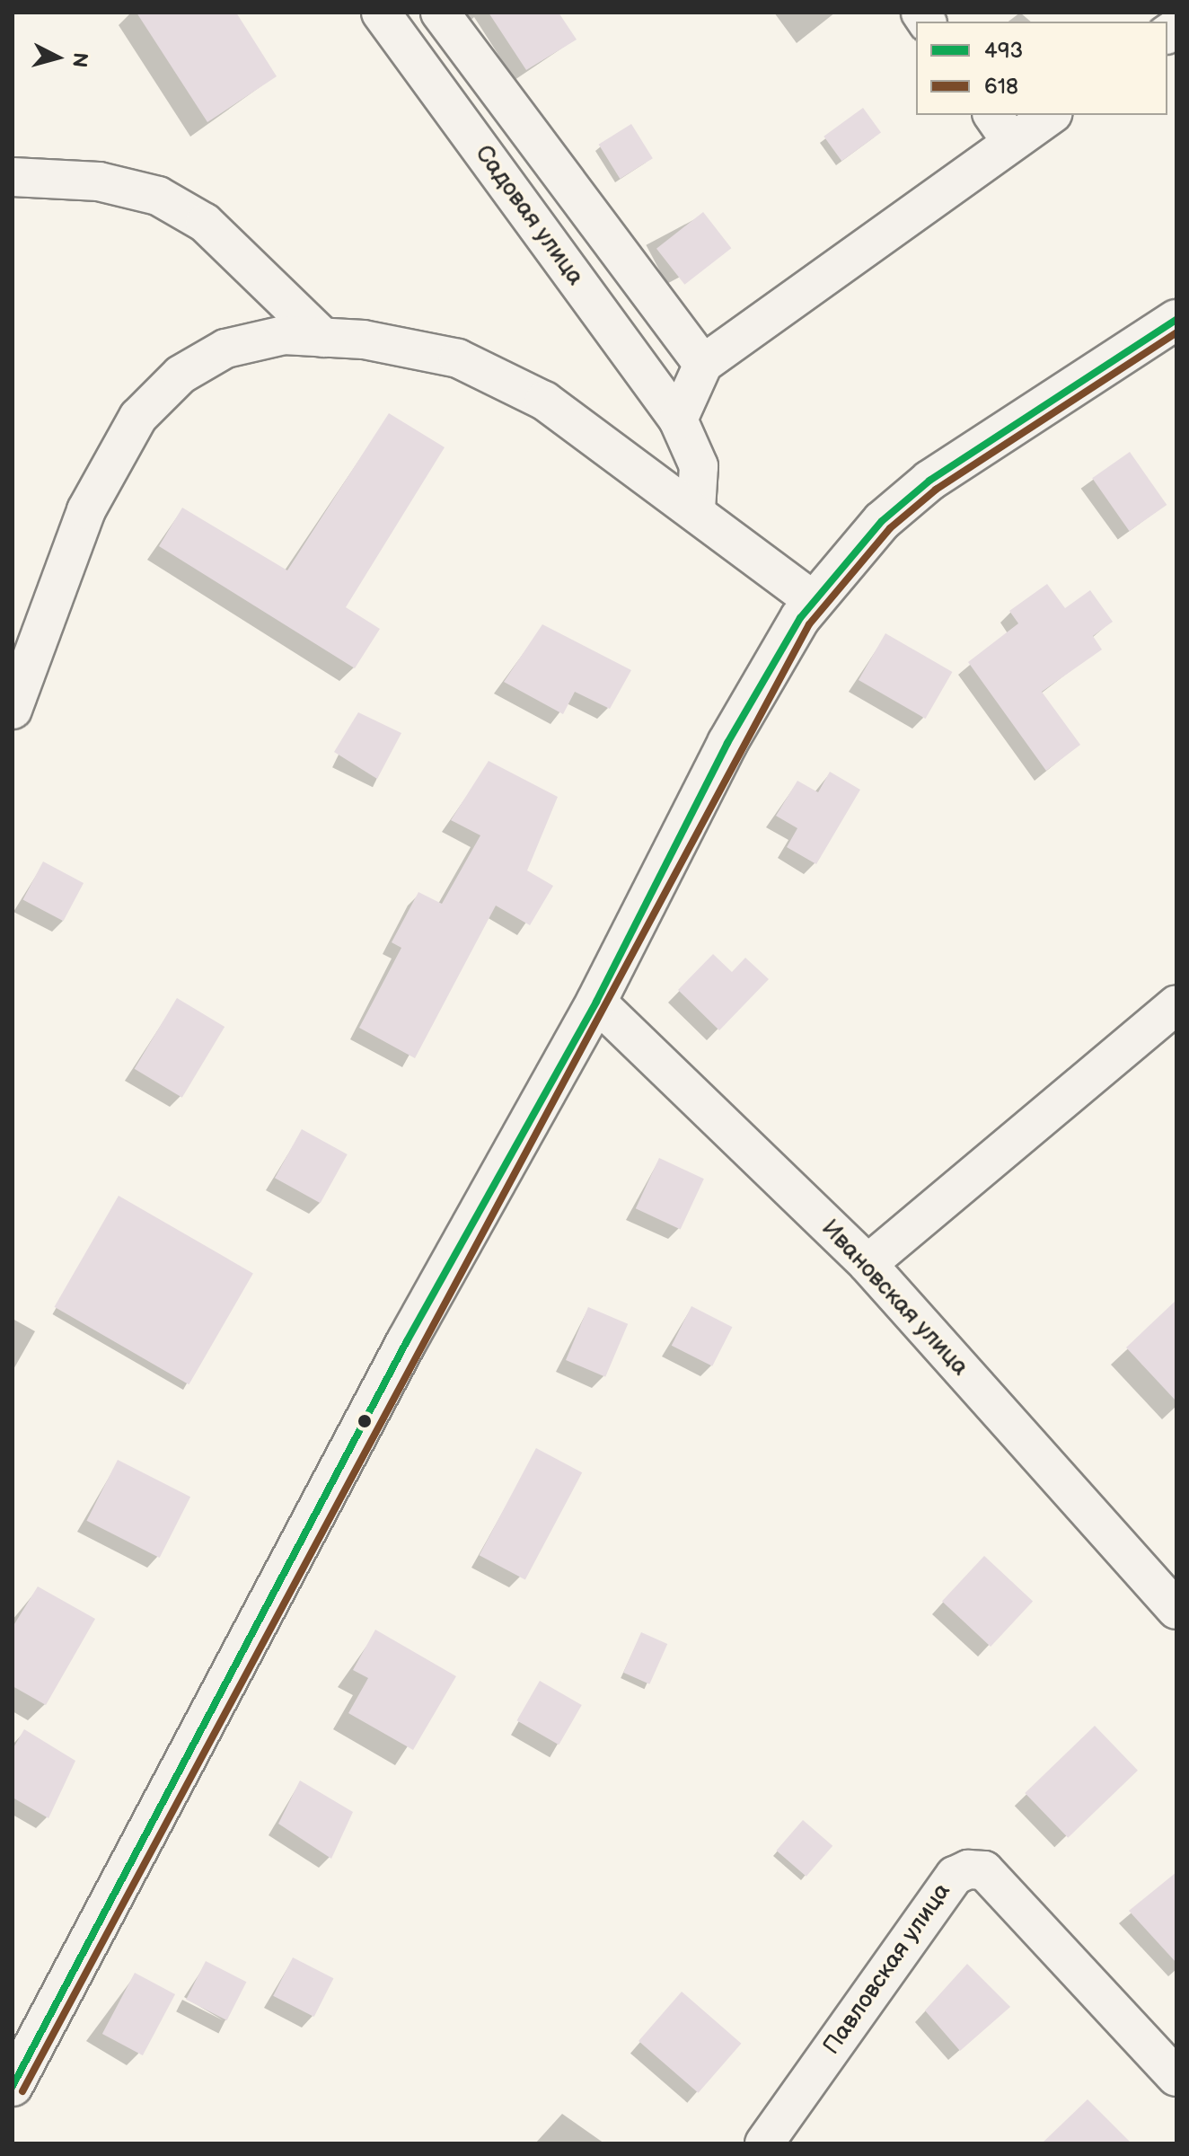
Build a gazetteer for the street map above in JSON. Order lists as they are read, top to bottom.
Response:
{
  "streets": {
    "street": ["Садовая улица", "Ивановская улица", "Павловская улица"]
  },
  "lines": ["transit line 493", "transit line 618"],
  "legend": ["493", "618"],
  "north": "right"
}
